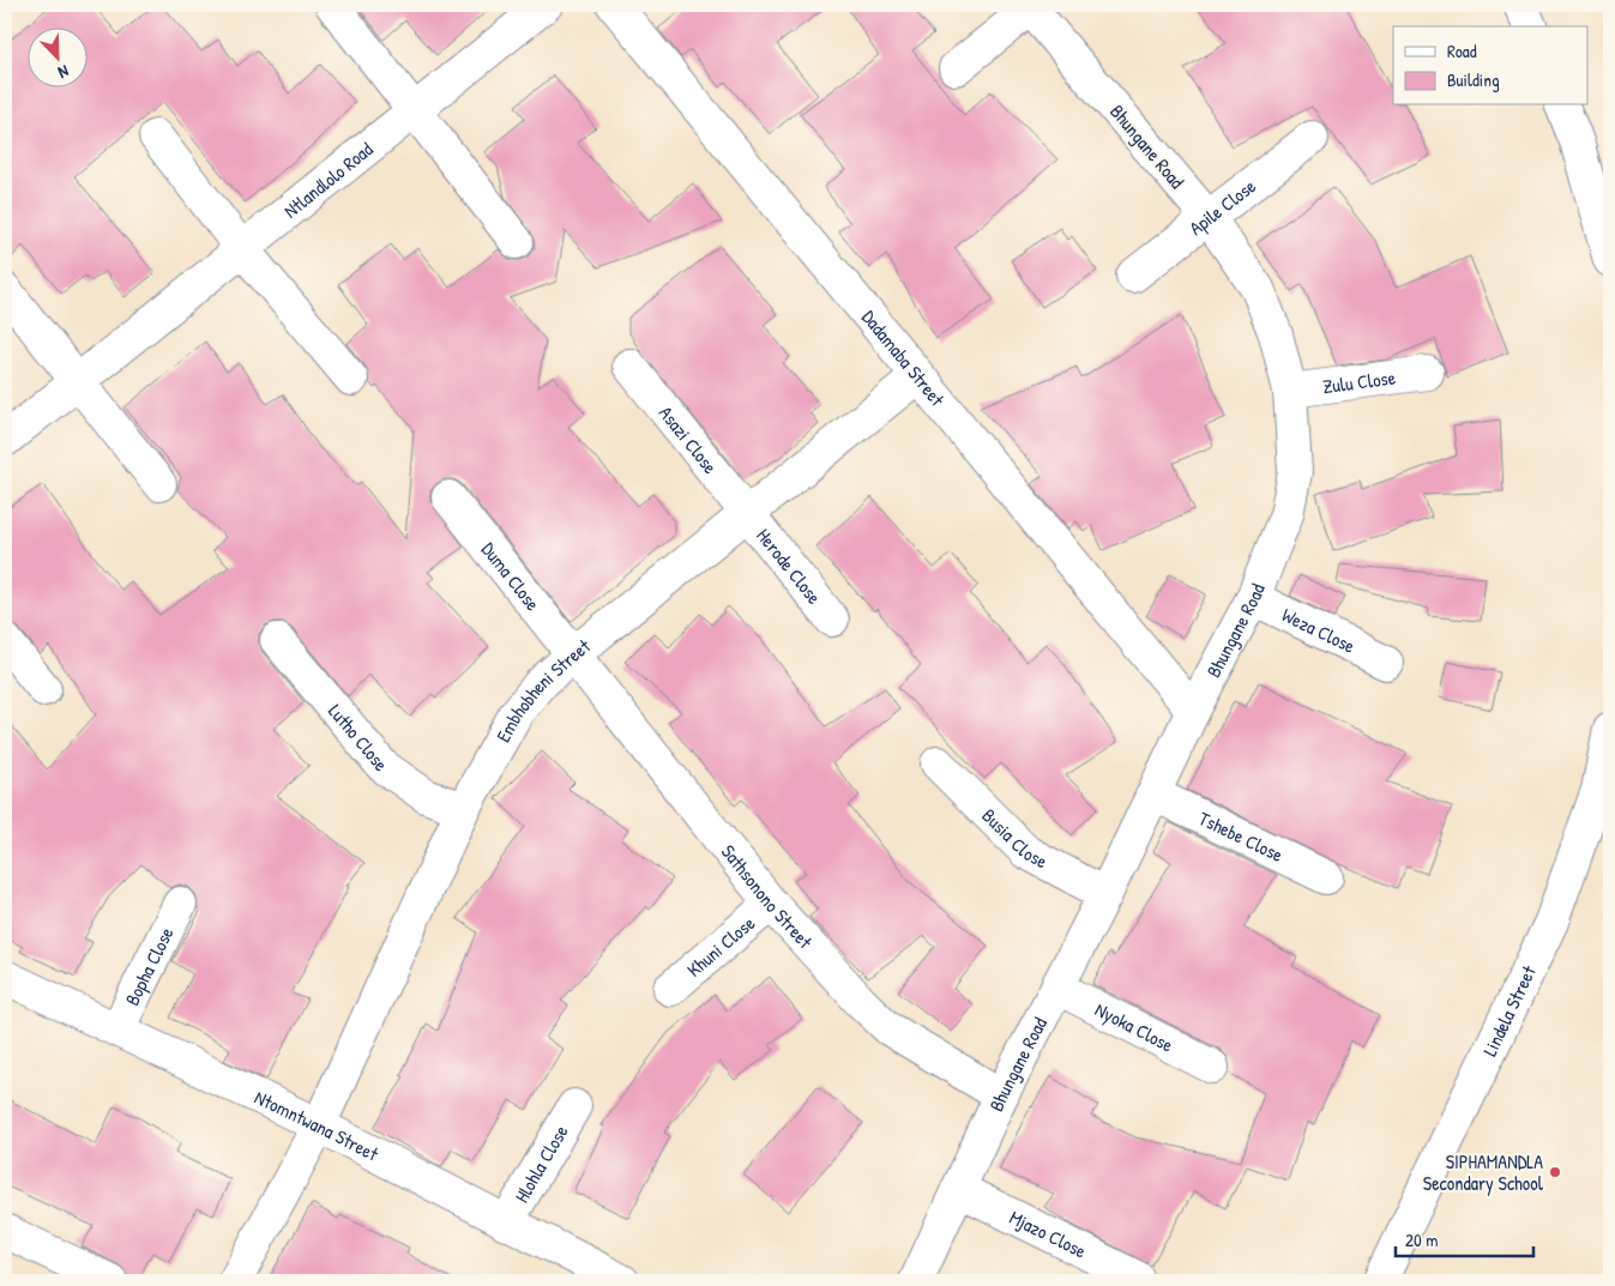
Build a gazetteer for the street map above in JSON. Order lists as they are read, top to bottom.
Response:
{
  "streets": {
    "street": [
      "Bhungane Road",
      "Ntlandlolo Road",
      "Apile Close",
      "Dadamaba Street",
      "Zulu Close",
      "Asazi Close",
      "Herode Close",
      "Duma Close",
      "Weza Close",
      "Embhobheni Street",
      "Lutho Close",
      "Busia Close",
      "Tshebe Close",
      "Sathsonono Street",
      "Khuni Close",
      "Bopha Close",
      "Lindela Street",
      "Nyoka Close",
      "Ntomntwana Street",
      "Hlohla Close",
      "Mjazo Close"
    ]
  },
  "crossings": [
    ["Bhungane Road", "Apile Close"],
    ["Bhungane Road", "Dadamaba Street"],
    ["Bhungane Road", "Zulu Close"],
    ["Bhungane Road", "Weza Close"],
    ["Bhungane Road", "Busia Close"],
    ["Bhungane Road", "Tshebe Close"],
    ["Bhungane Road", "Sathsonono Street"],
    ["Bhungane Road", "Nyoka Close"],
    ["Bhungane Road", "Mjazo Close"],
    ["Dadamaba Street", "Embhobheni Street"],
    ["Asazi Close", "Herode Close"],
    ["Asazi Close", "Embhobheni Street"],
    ["Herode Close", "Embhobheni Street"],
    ["Duma Close", "Embhobheni Street"],
    ["Duma Close", "Sathsonono Street"],
    ["Embhobheni Street", "Lutho Close"],
    ["Embhobheni Street", "Sathsonono Street"],
    ["Embhobheni Street", "Ntomntwana Street"],
    ["Sathsonono Street", "Khuni Close"],
    ["Bopha Close", "Ntomntwana Street"],
    ["Ntomntwana Street", "Hlohla Close"]
  ],
  "places": ["SIPHAMANDLA Secondary School"],
  "legend": ["Road", "Building"],
  "scale_bar": "20 m",
  "north": "bottom right"
}
